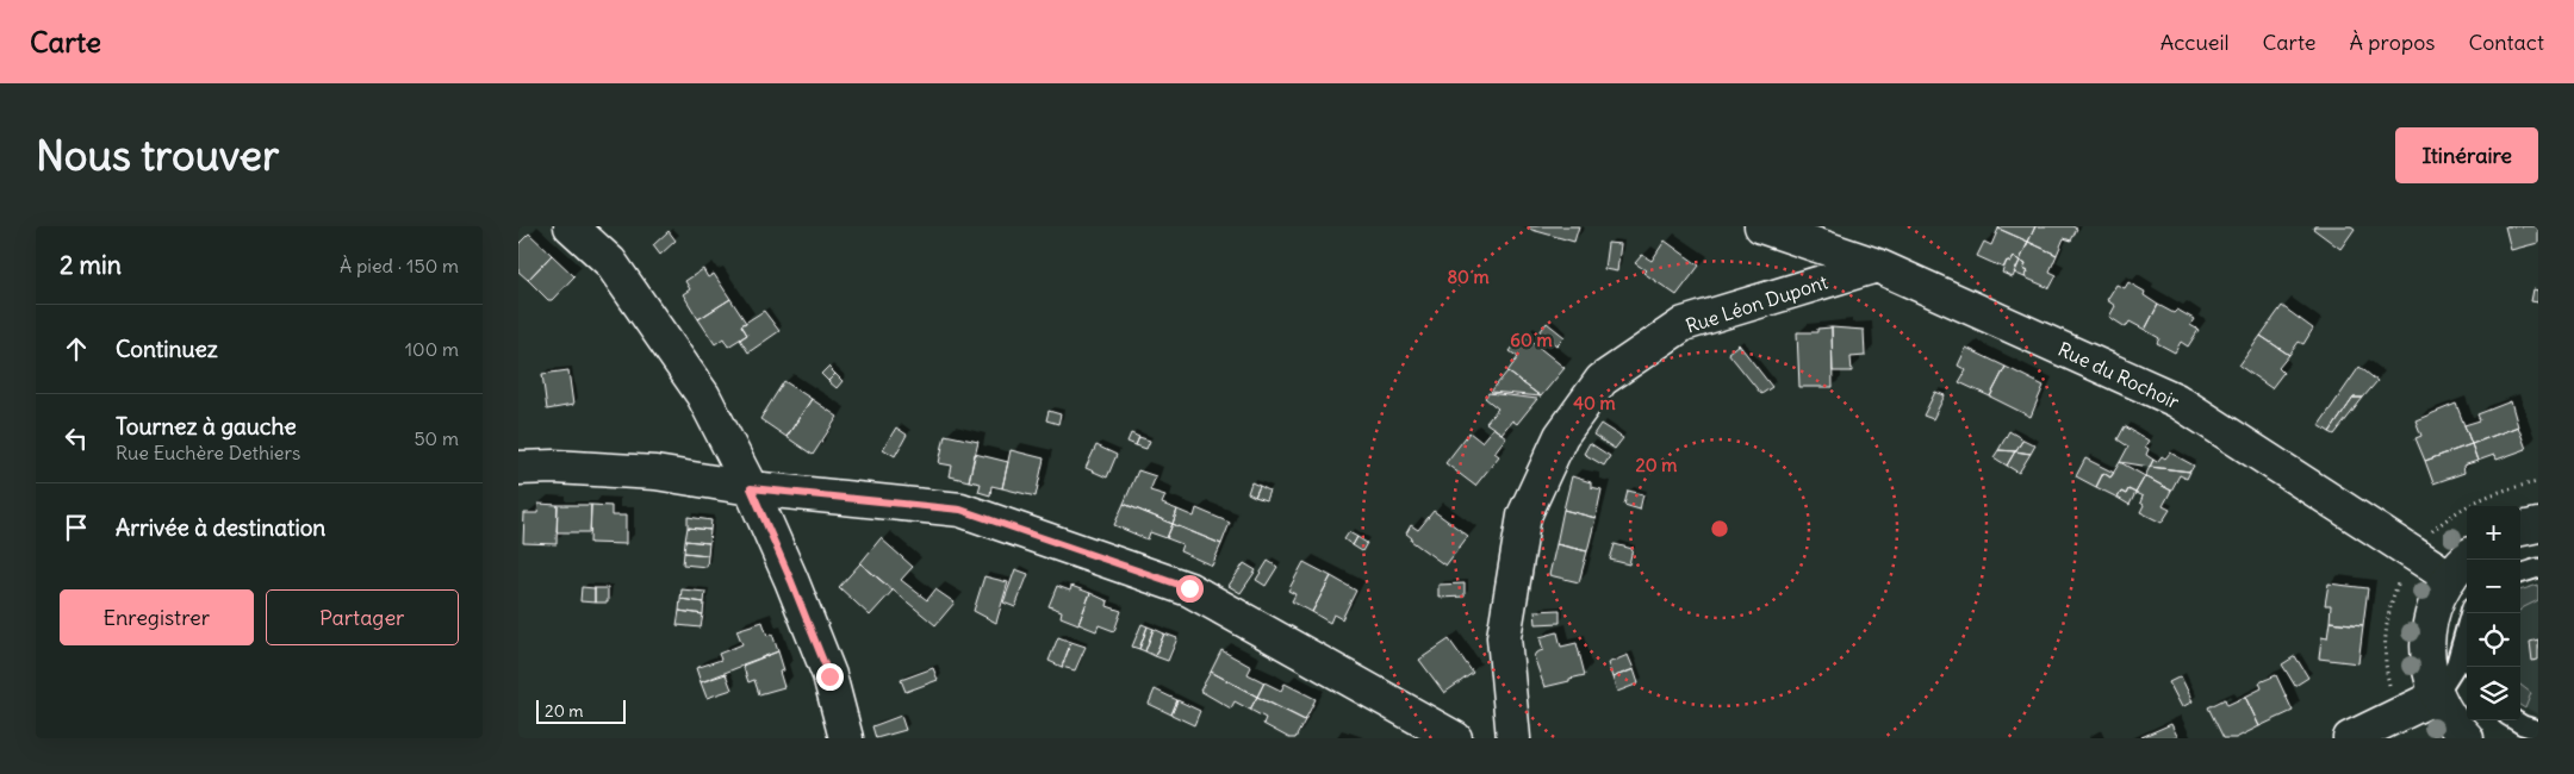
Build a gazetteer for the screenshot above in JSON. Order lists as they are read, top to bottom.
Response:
{
  "streets": {
    "street": ["Rue Léon Dupont", "Rue du Rochoir"]
  },
  "crossings": [
    ["Rue Léon Dupont", "Rue du Rochoir"]
  ],
  "scale_bar": "20 m",
  "page": {
    "header": "Carte",
    "nav": [
      "Accueil",
      "Carte",
      "À propos",
      "Contact"
    ],
    "buttons": [
      "Itinéraire",
      ["Enregistrer", "Partager"]
    ],
    "title": "Nous trouver",
    "heading": ["2 min", "À pied · 150 m"],
    "list": [
      ["Continuez", "100 m"],
      ["Tournez à gauche", "Rue Euchère Dethiers", "50 m"],
      "Arrivée à destination"
    ],
    "map_buttons": ["+", "−"],
    "scale": "20 m"
  },
  "rings": [
    "80 m",
    "60 m",
    "40 m",
    "20 m"
  ]
}
